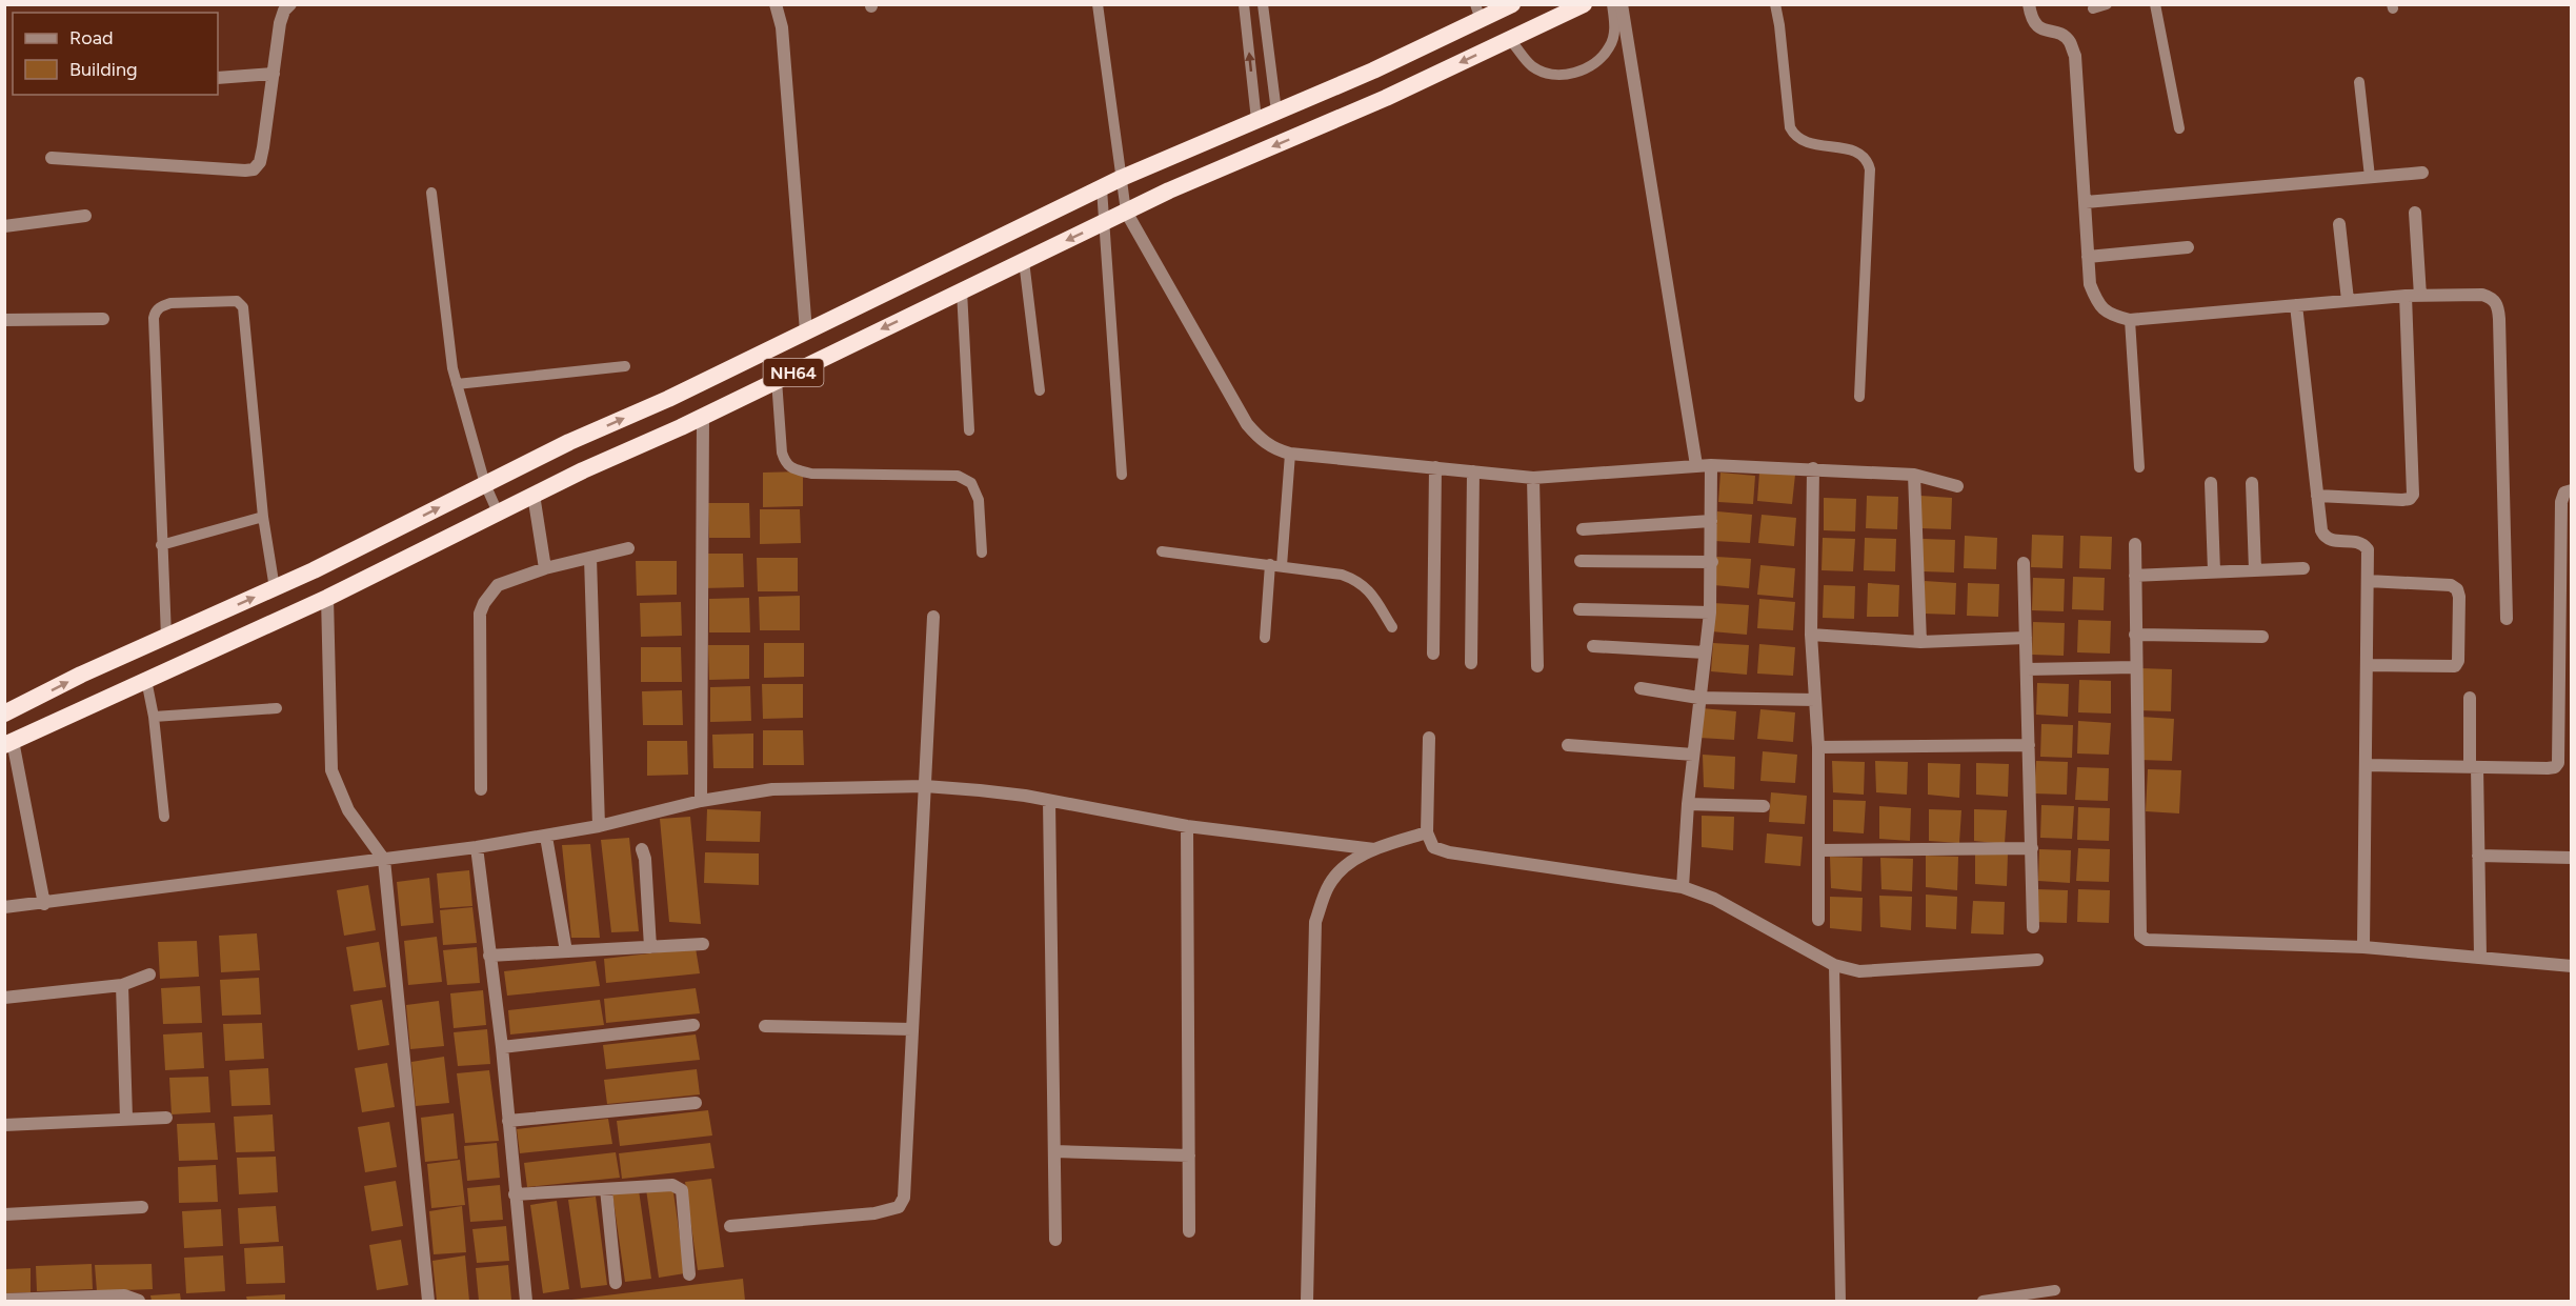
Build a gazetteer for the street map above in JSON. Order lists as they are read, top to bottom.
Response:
{
  "streets": {
    "highway": ["NH64"]
  },
  "legend": ["Road", "Building"]
}
